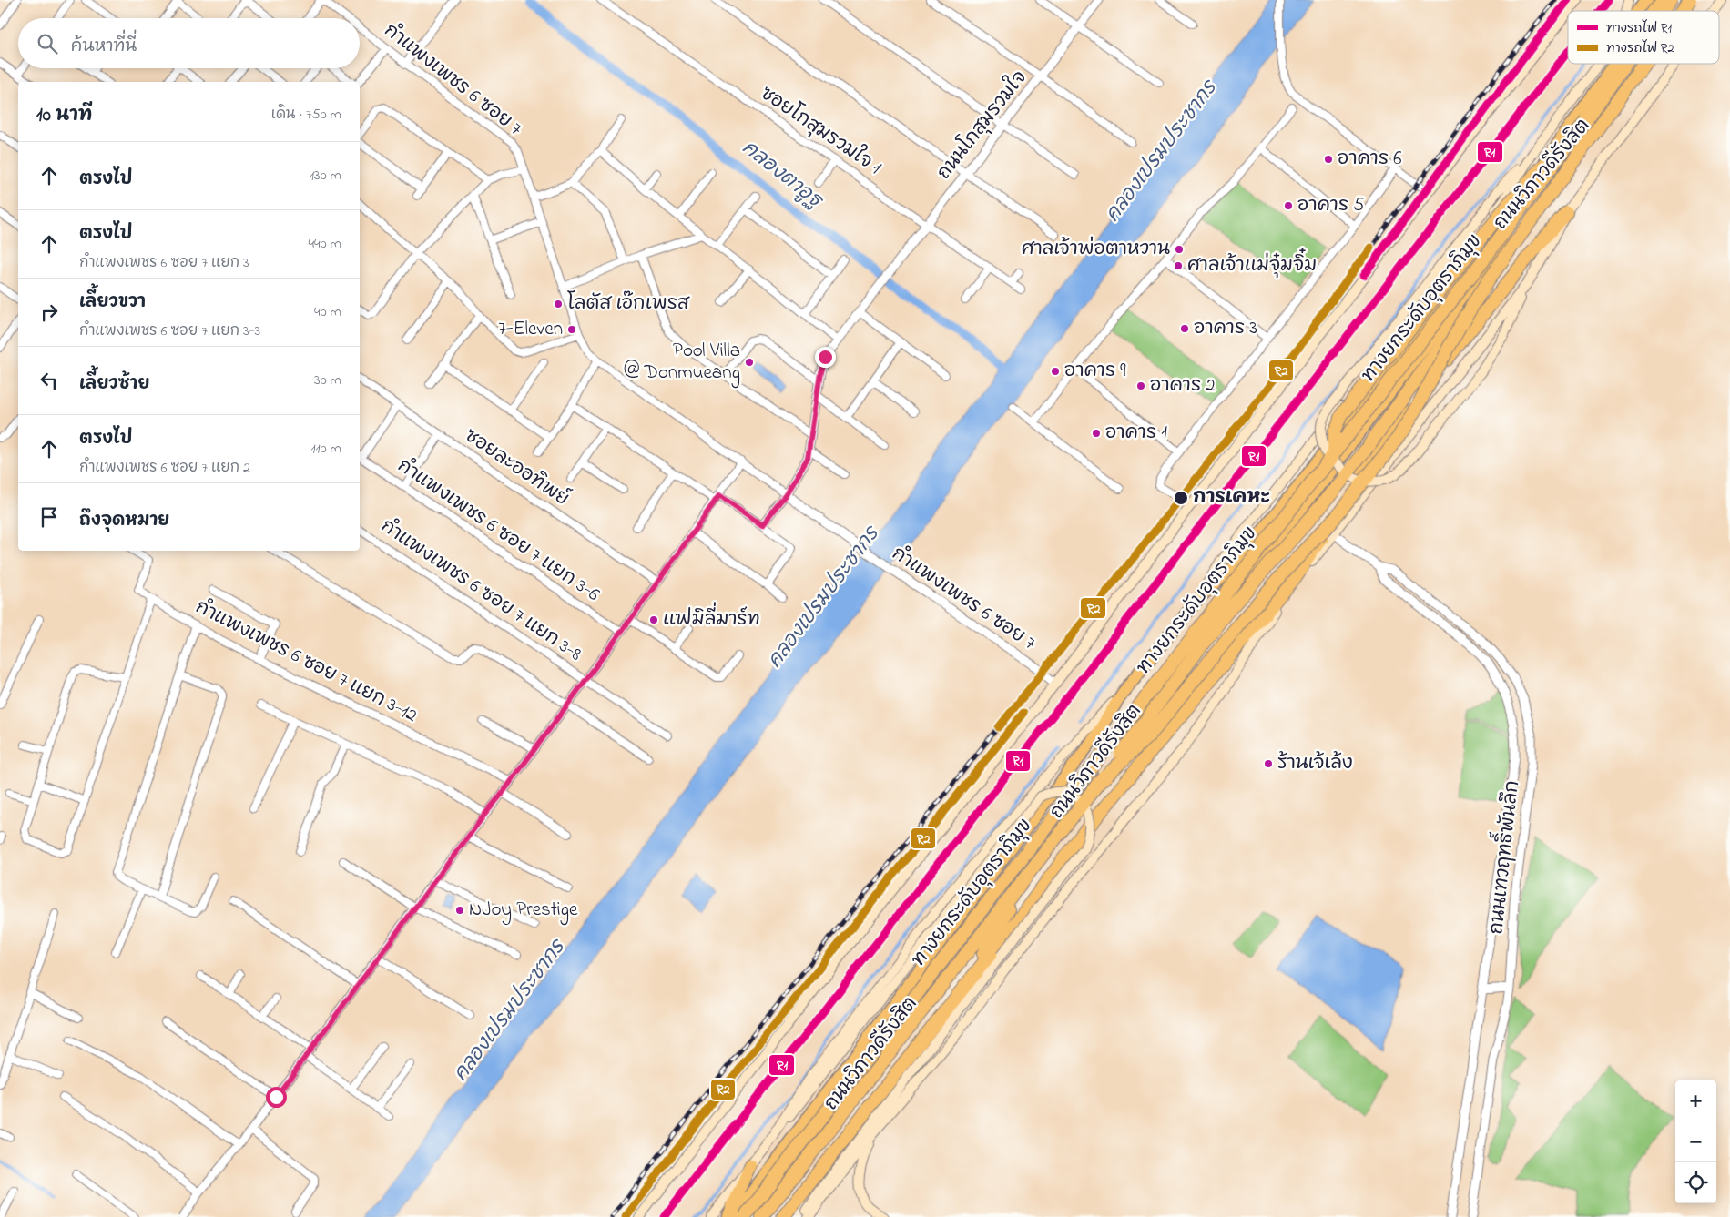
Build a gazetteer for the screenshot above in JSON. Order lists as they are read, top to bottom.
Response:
{
  "streets": {
    "highway": ["ถนนวิภาวดีรังสิต", "ทางยกระดับอุตราภิมุข"],
    "street": [
      "กำแพงเพชร 6 ซอย 7",
      "ถนนโกสุมรวมใจ",
      "ซอยโกสุมรวมใจ 1",
      "ซอยละออทิพย์",
      "กำแพงเพชร 6 ซอย 7 แยก 3-6",
      "กำแพงเพชร 6 ซอย 7 แยก 3-8",
      "กำแพงเพชร 6 ซอย 7 แยก 3-12",
      "ถนนเทวฤทธิ์พันลึก"
    ]
  },
  "crossings": [
    ["กำแพงเพชร 6 ซอย 7", "ถนนโกสุมรวมใจ"],
    ["ถนนโกสุมรวมใจ", "ซอยโกสุมรวมใจ 1"],
    ["ถนนวิภาวดีรังสิต", "ถนนเทวฤทธิ์พันลึก"]
  ],
  "water": ["คลองเปรมประชากร", "คลองตาอูฐ"],
  "places": [
    "อาคาร 6",
    "อาคาร 5",
    "ศาลเจ้าพ่อตาหวาน",
    "ศาลเจ้าแม่จุ๋มจิ๋ม",
    "โลตัส เอ๊กเพรส",
    "อาคาร 3",
    "7-Eleven",
    "Pool Villa @ Donmueang",
    "อาคาร 9",
    "อาคาร 2",
    "อาคาร 1",
    "การเคหะ",
    "แฟมิลี่มาร์ท",
    "ร้านเจ้เล้ง",
    "NJoy Prestige"
  ],
  "lines": ["rail line R1", "rail line R2"],
  "legend": ["ทางรถไฟ R1", "ทางรถไฟ R2"],
  "page": {
    "search": "ค้นหาที่นี่",
    "heading": ["10 นาที", "เดิน · 750 m"],
    "list": [
      ["ตรงไป", "130 m"],
      ["ตรงไป", "กำแพงเพชร 6 ซอย 7 แยก 3", "440 m"],
      ["เลี้ยวขวา", "กำแพงเพชร 6 ซอย 7 แยก 3-3", "40 m"],
      ["เลี้ยวซ้าย", "30 m"],
      ["ตรงไป", "กำแพงเพชร 6 ซอย 7 แยก 2", "110 m"],
      "ถึงจุดหมาย"
    ],
    "map_buttons": ["+", "−"]
  }
}
